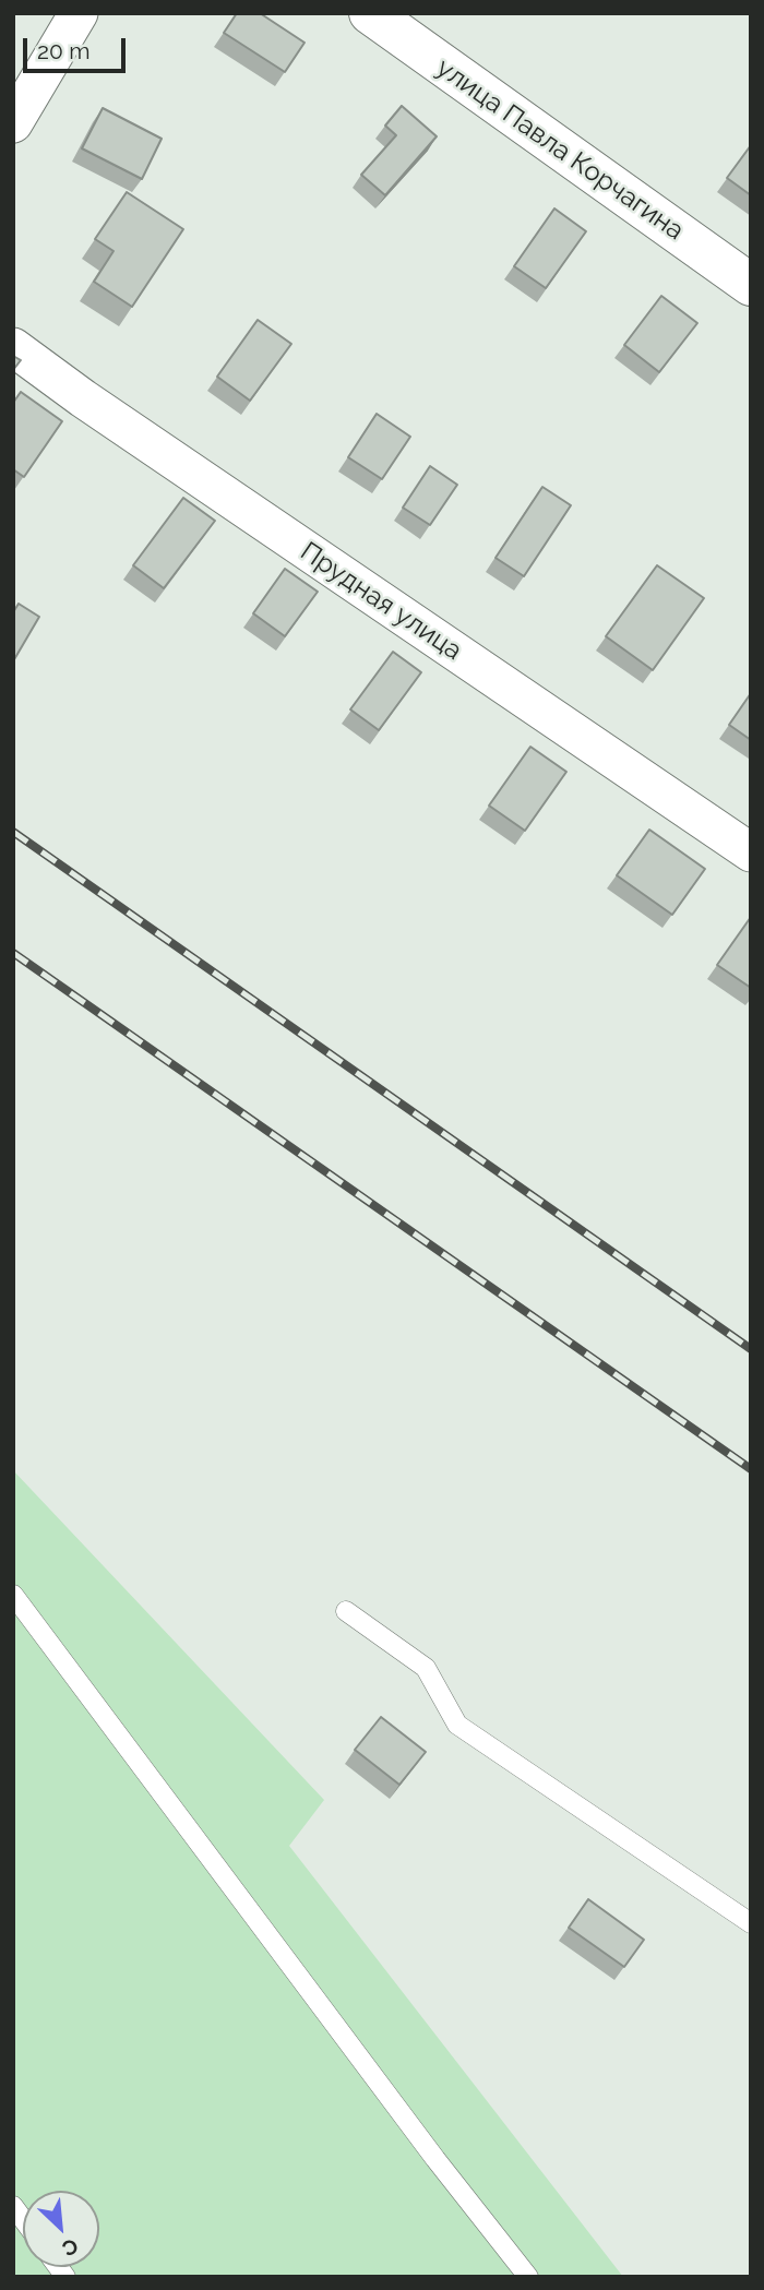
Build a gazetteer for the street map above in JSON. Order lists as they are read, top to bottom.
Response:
{
  "streets": {
    "main road": ["улица Павла Корчагина"],
    "street": ["Прудная улица"]
  },
  "scale_bar": "20 m",
  "north": "bottom right"
}
